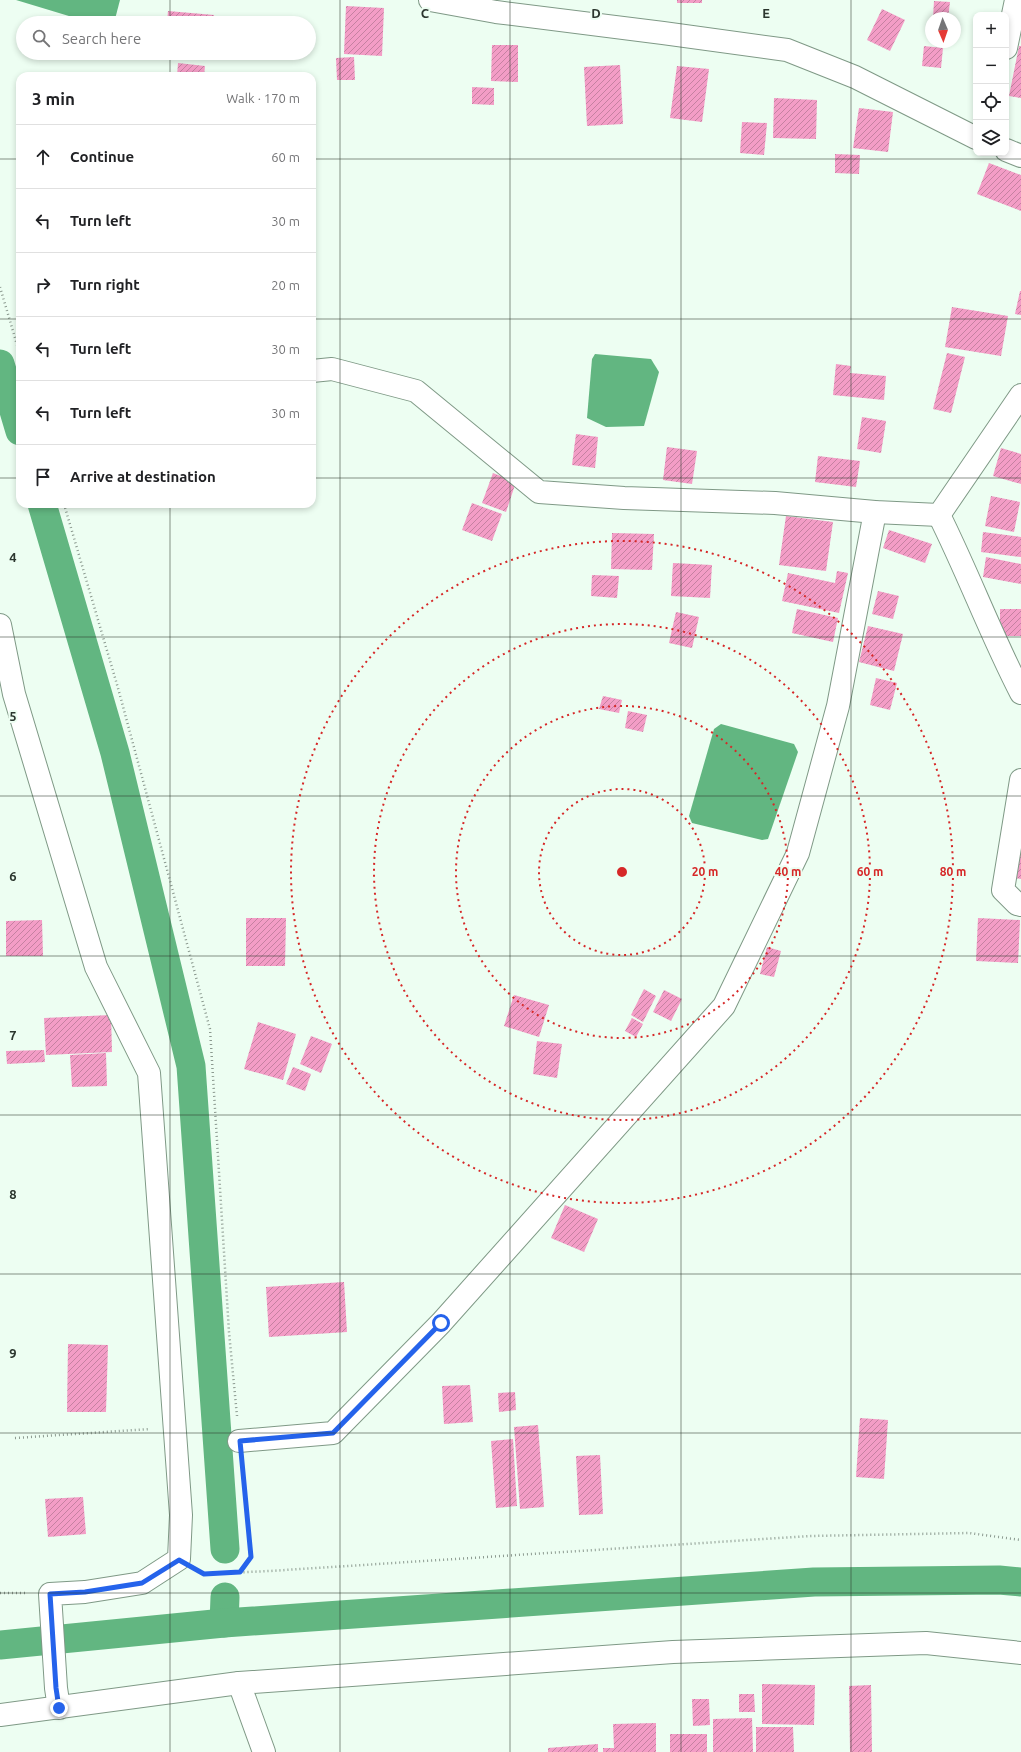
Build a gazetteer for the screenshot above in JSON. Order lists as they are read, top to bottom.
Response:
{
  "north": "bottom",
  "page": {
    "map_buttons": ["+", "−"],
    "search": "Search here",
    "heading": ["3 min", "Walk · 170 m"],
    "list": [
      ["Continue", "60 m"],
      ["Turn left", "30 m"],
      ["Turn right", "20 m"],
      ["Turn left", "30 m"],
      ["Turn left", "30 m"],
      "Arrive at destination"
    ]
  },
  "grid": {
    "columns": ["C", "D", "E"],
    "rows": [
      "4",
      "5",
      "6",
      "7",
      "8",
      "9"
    ]
  },
  "rings": [
    "20 m",
    "40 m",
    "60 m",
    "80 m"
  ]
}
